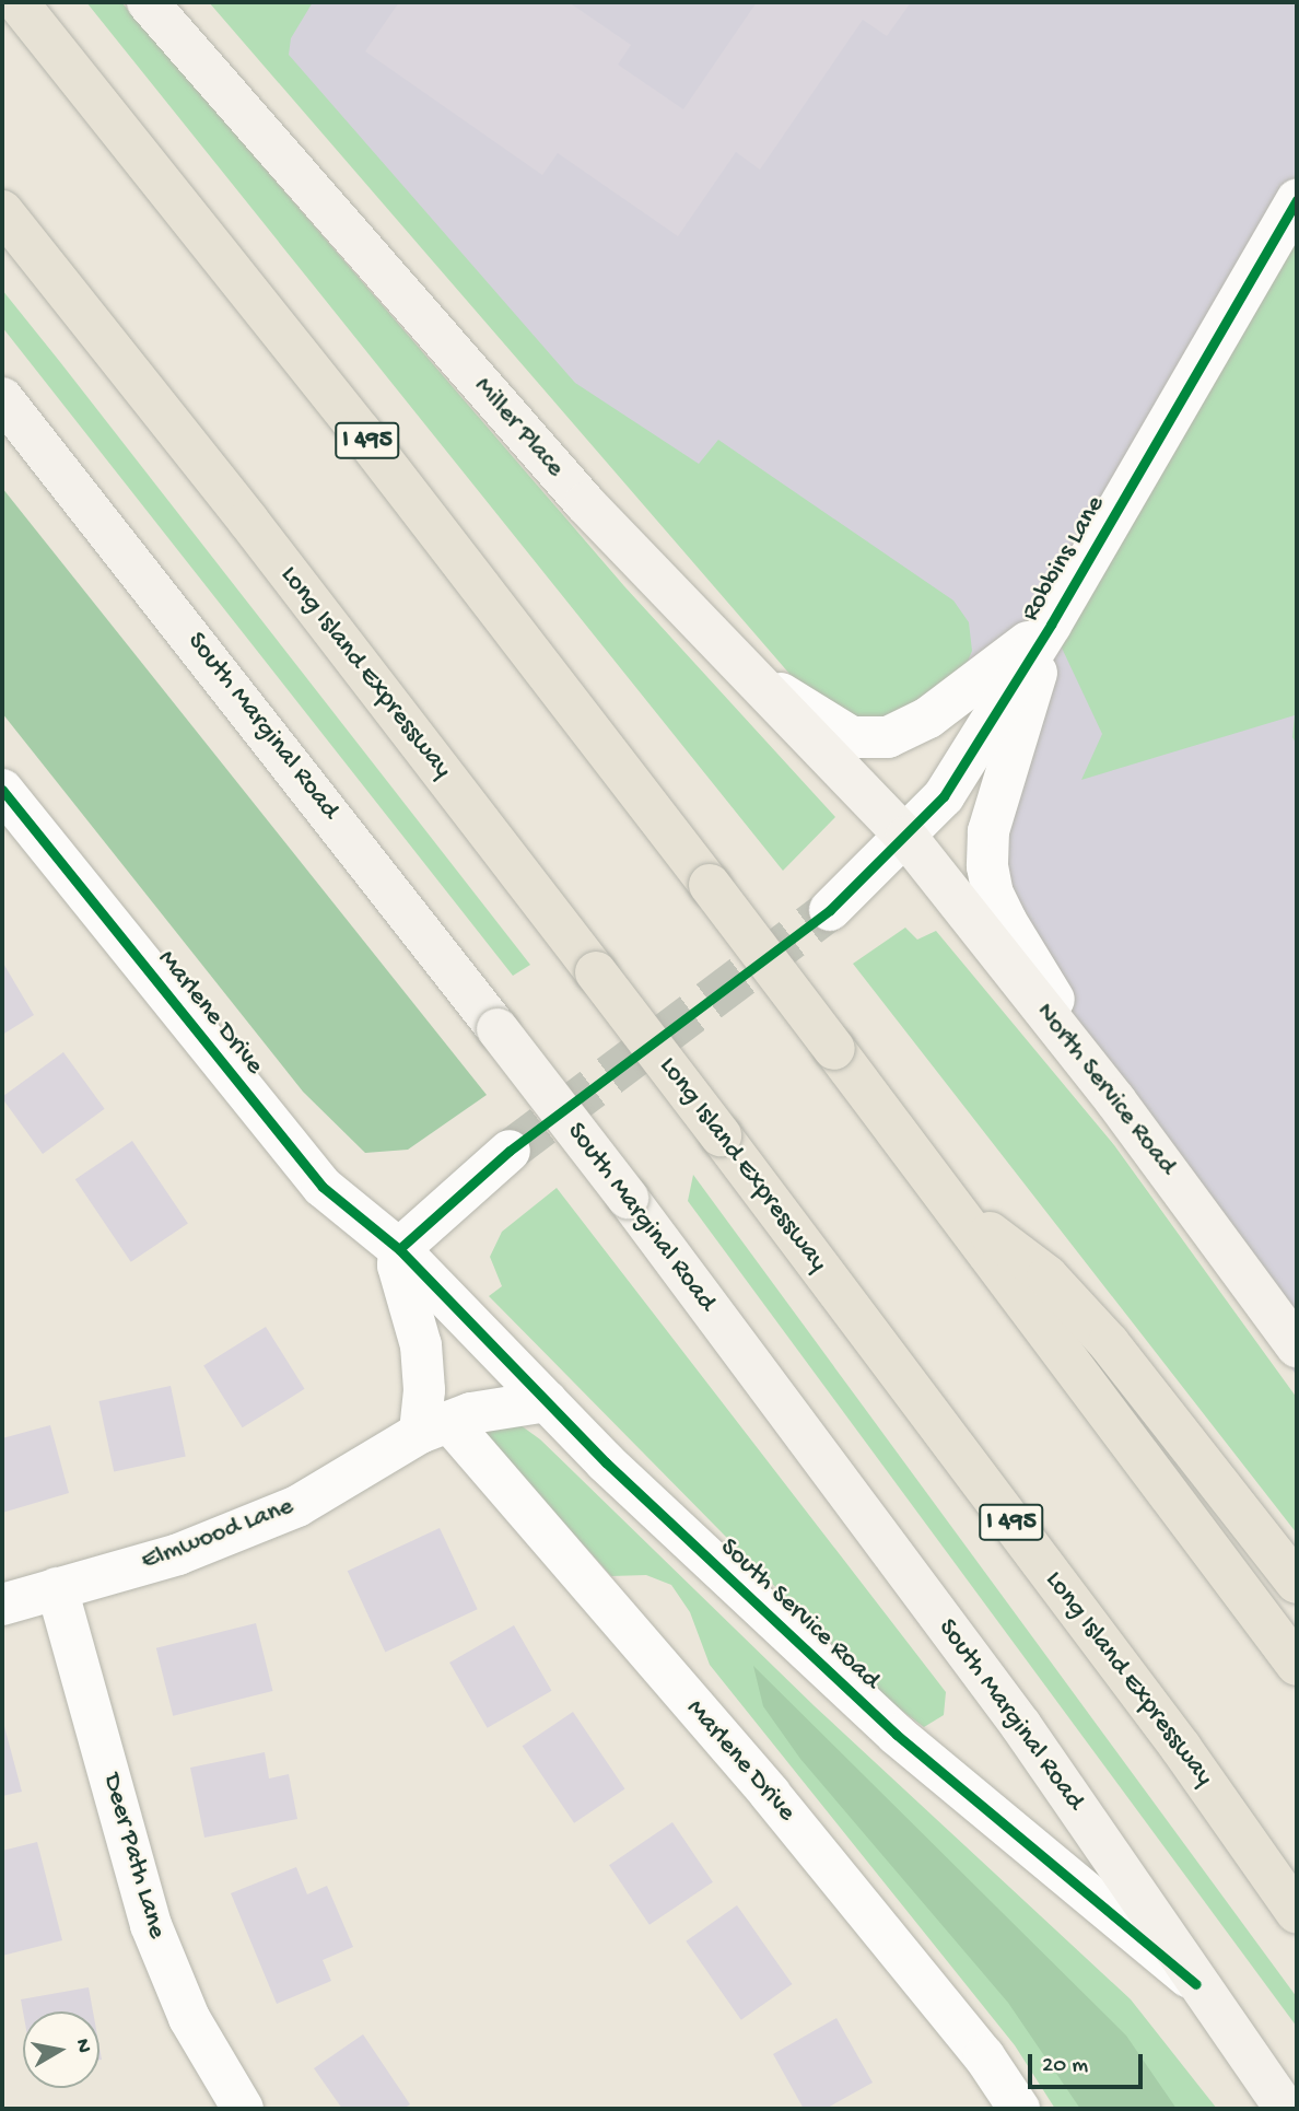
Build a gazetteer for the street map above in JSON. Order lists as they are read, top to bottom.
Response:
{
  "streets": {
    "highway": ["I 495", "Long Island Expressway"],
    "main road": [
      "Miller Place",
      "South Marginal Road",
      "North Service Road",
      "South Service Road"
    ],
    "street": [
      "Robbins Lane",
      "Marlene Drive",
      "Elmwood Lane",
      "Deer Path Lane"
    ]
  },
  "crossings": [
    ["Miller Place", "Robbins Lane"],
    ["Miller Place", "North Service Road"],
    ["Robbins Lane", "North Service Road"],
    ["South Marginal Road", "South Service Road"],
    ["Marlene Drive", "Elmwood Lane"],
    ["Marlene Drive", "South Service Road"],
    ["Elmwood Lane", "South Service Road"],
    ["Elmwood Lane", "Deer Path Lane"]
  ],
  "scale_bar": "20 m",
  "north": "right"
}
